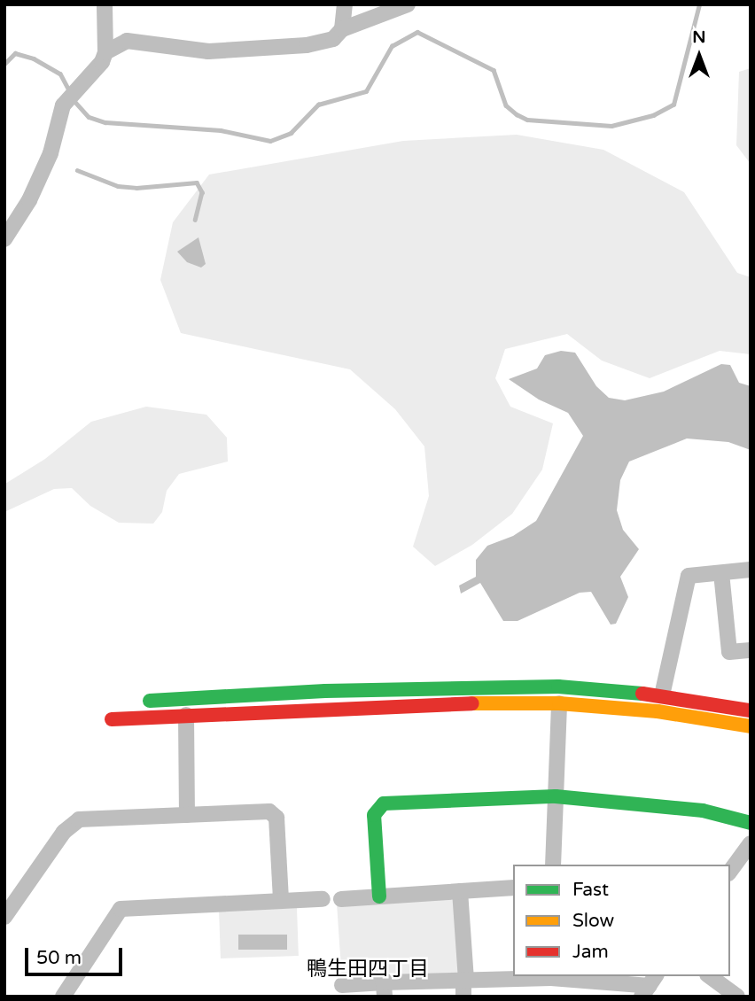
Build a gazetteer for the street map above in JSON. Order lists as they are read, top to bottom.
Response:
{
  "districts": ["鴨生田四丁目"],
  "legend": ["Fast", "Slow", "Jam"],
  "scale_bar": "50 m",
  "north": "top"
}
